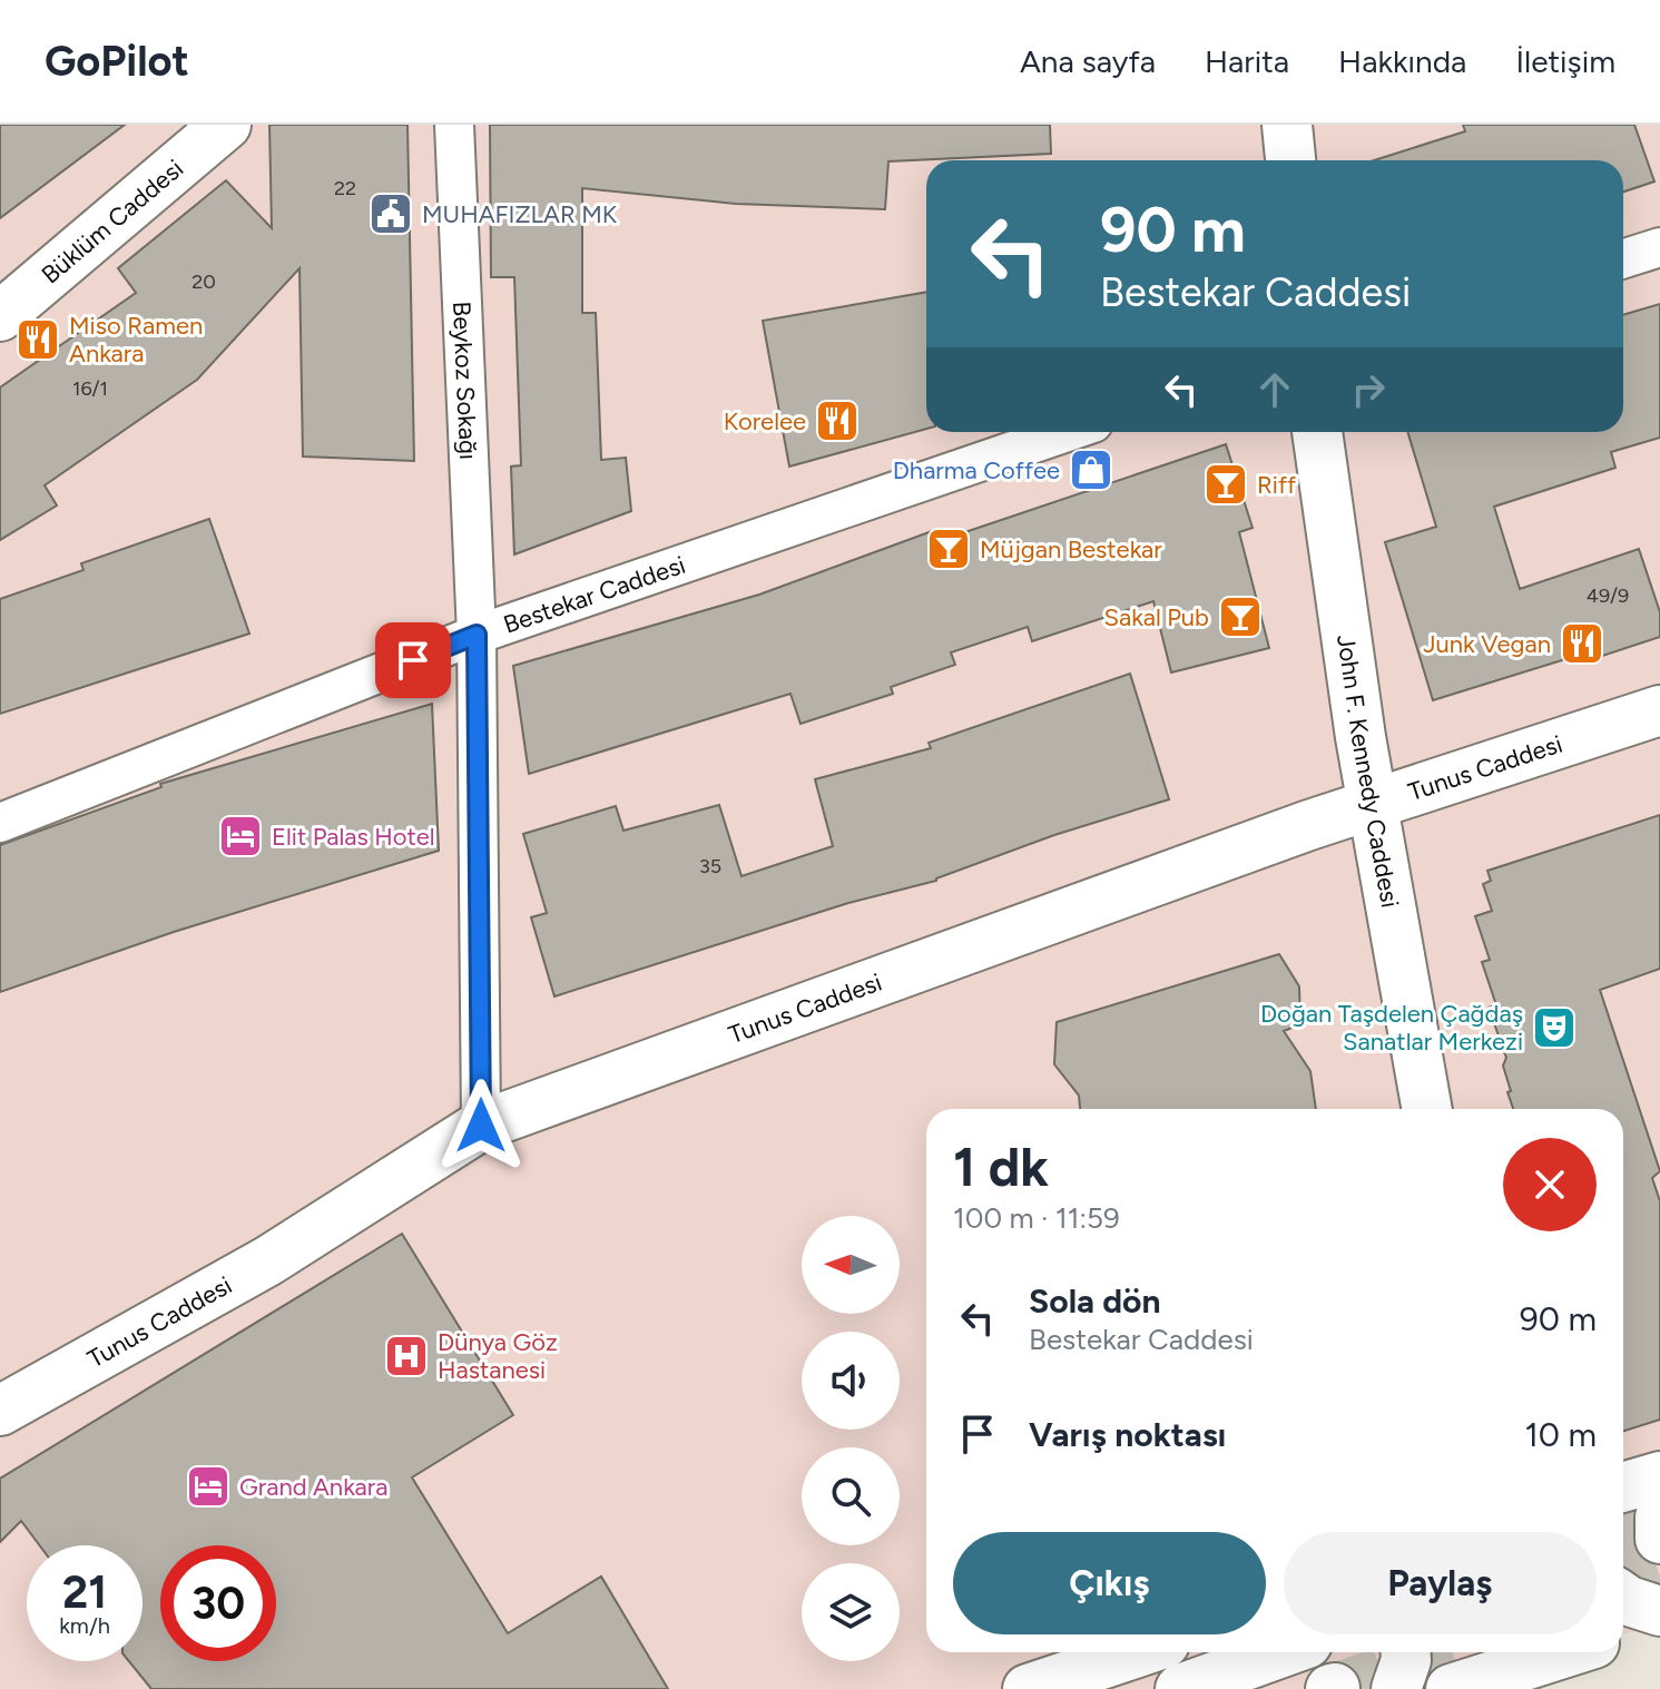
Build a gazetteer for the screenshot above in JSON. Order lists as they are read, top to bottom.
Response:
{
  "streets": {
    "street": [
      "Büklüm Caddesi",
      "Beykoz Sokağı",
      "Bestekar Caddesi",
      "Tunus Caddesi",
      "John F. Kennedy Caddesi"
    ]
  },
  "crossings": [
    ["Beykoz Sokağı", "Bestekar Caddesi"],
    ["Beykoz Sokağı", "Tunus Caddesi"],
    ["Tunus Caddesi", "John F. Kennedy Caddesi"]
  ],
  "places": {
    "public building": ["MUHAFIZLAR MK"],
    "restaurant": ["Miso Ramen Ankara", "Korelee", "Junk Vegan"],
    "shop": ["Dharma Coffee"],
    "bar": ["Riff", "Müjgan Bestekar", "Sakal Pub"],
    "hotel": ["Elit Palas Hotel", "Grand Ankara"],
    "theatre": ["Doğan Taşdelen Çağdaş Sanatlar Merkezi"],
    "hospital": ["Dünya Göz Hastanesi"]
  },
  "house_numbers": [
    "22",
    "20",
    "16/1",
    "49/9",
    "35"
  ],
  "north": "left",
  "page": {
    "header": "GoPilot",
    "nav": [
      "Ana sayfa",
      "Harita",
      "Hakkında",
      "İletişim"
    ],
    "turn": ["90 m", "Bestekar Caddesi"],
    "heading": ["1 dk", "100 m · 11:59"],
    "list": [
      {
        "name": "Sola dön",
        "note": "Bestekar Caddesi",
        "value": "90 m"
      },
      {
        "name": "Varış noktası",
        "value": "10 m"
      }
    ],
    "buttons": ["Çıkış", "Paylaş"],
    "speed": "21 km/h",
    "limit": "30"
  }
}
